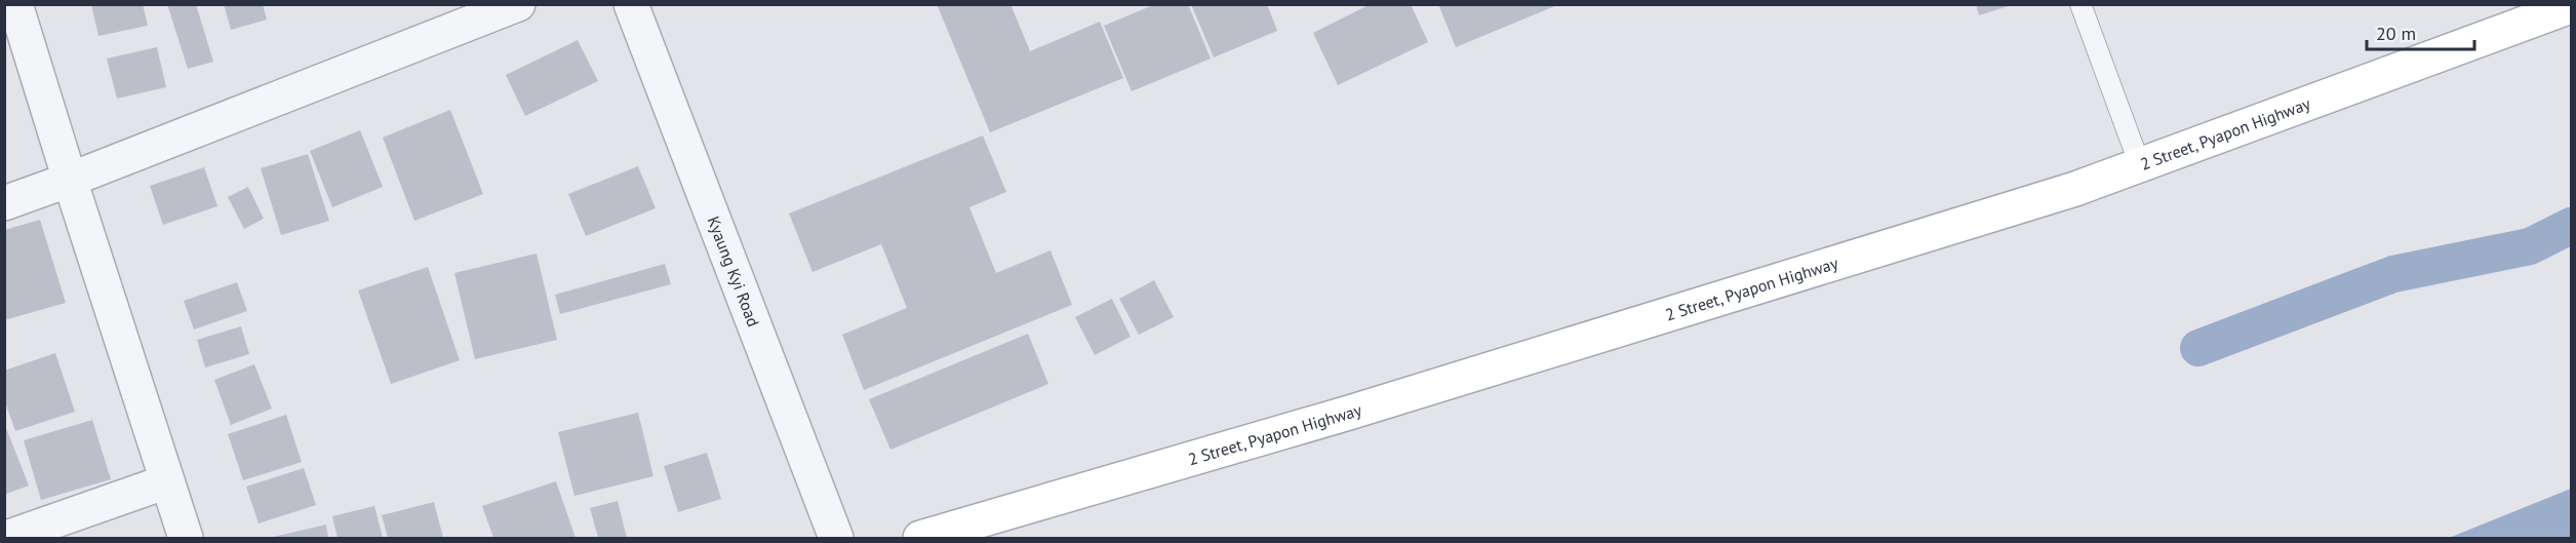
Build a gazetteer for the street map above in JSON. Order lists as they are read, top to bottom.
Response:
{
  "streets": {
    "main road": ["2 Street, Pyapon Highway"],
    "street": ["Kyaung Kyi Road"]
  },
  "scale_bar": "20 m"
}
